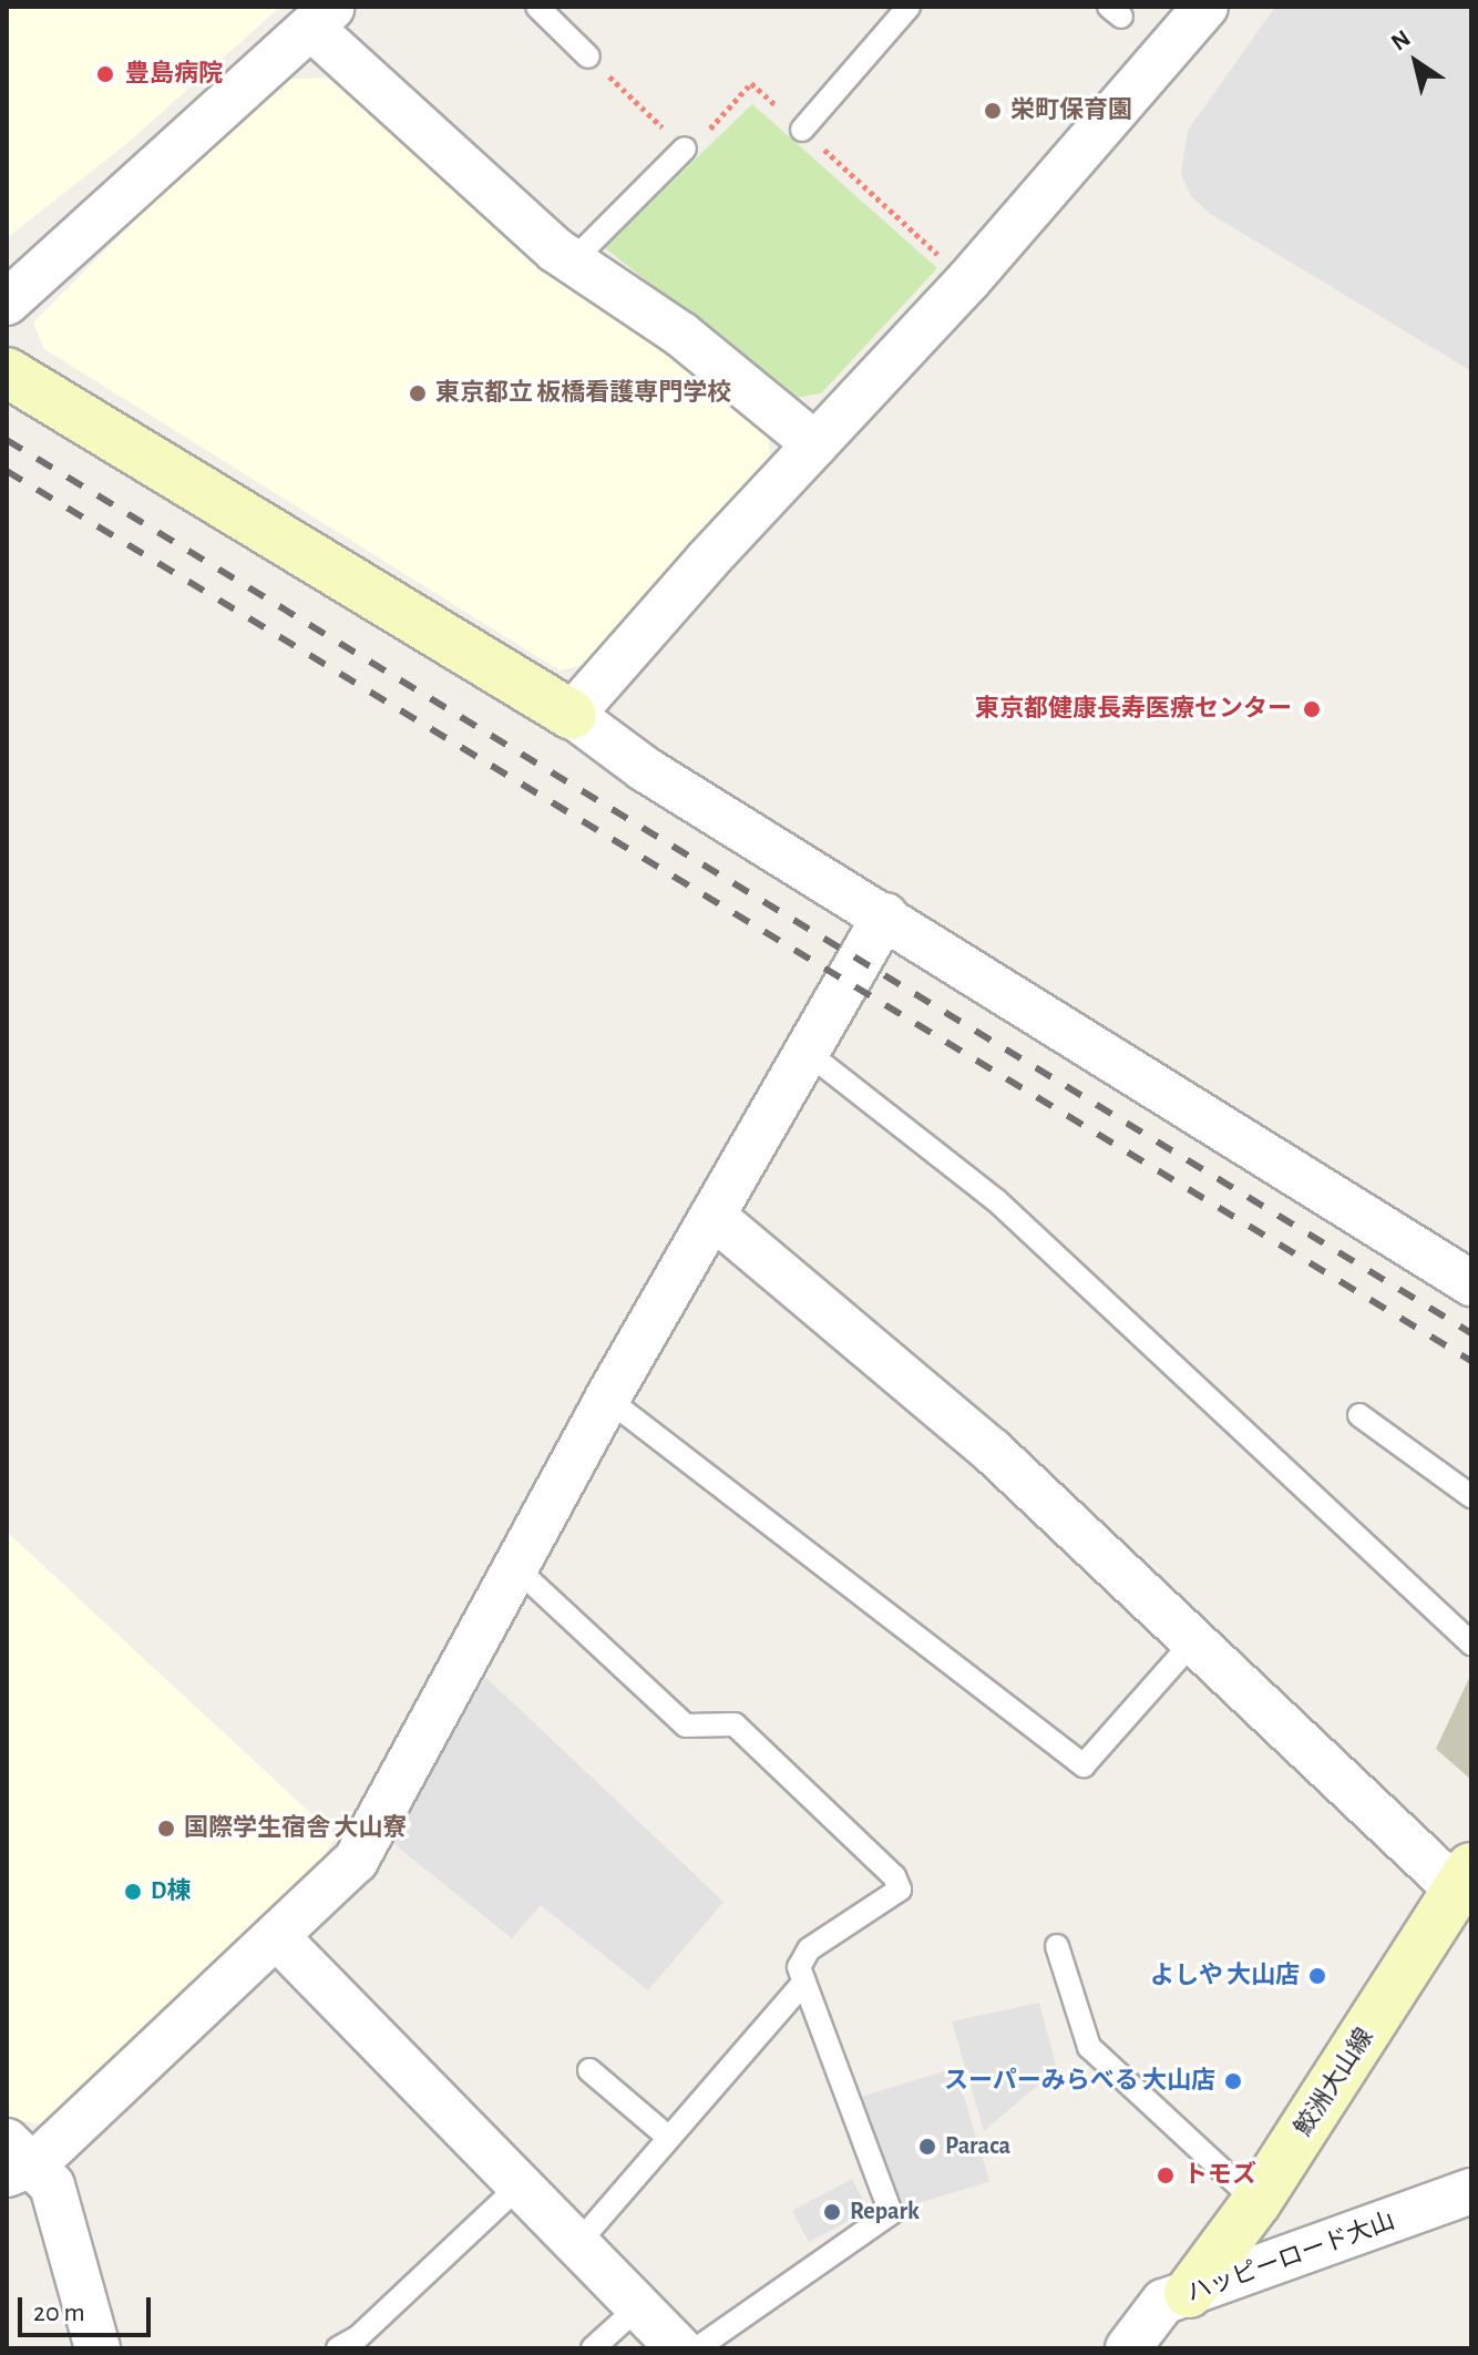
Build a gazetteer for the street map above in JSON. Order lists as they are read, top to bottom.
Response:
{
  "streets": {
    "street": ["鮫洲大山線", "ハッピーロード大山"]
  },
  "crossings": [
    ["鮫洲大山線", "ハッピーロード大山"]
  ],
  "places": [
    "豊島病院",
    "栄町保育園",
    "東京都立 板橋看護専門学校",
    "東京都健康長寿医療センター",
    "国際学生宿舎 大山寮",
    "D棟",
    "よしや 大山店",
    "スーパーみらべる 大山店",
    "Paraca",
    "トモズ",
    "Repark"
  ],
  "scale_bar": "20 m",
  "north": "top left"
}
